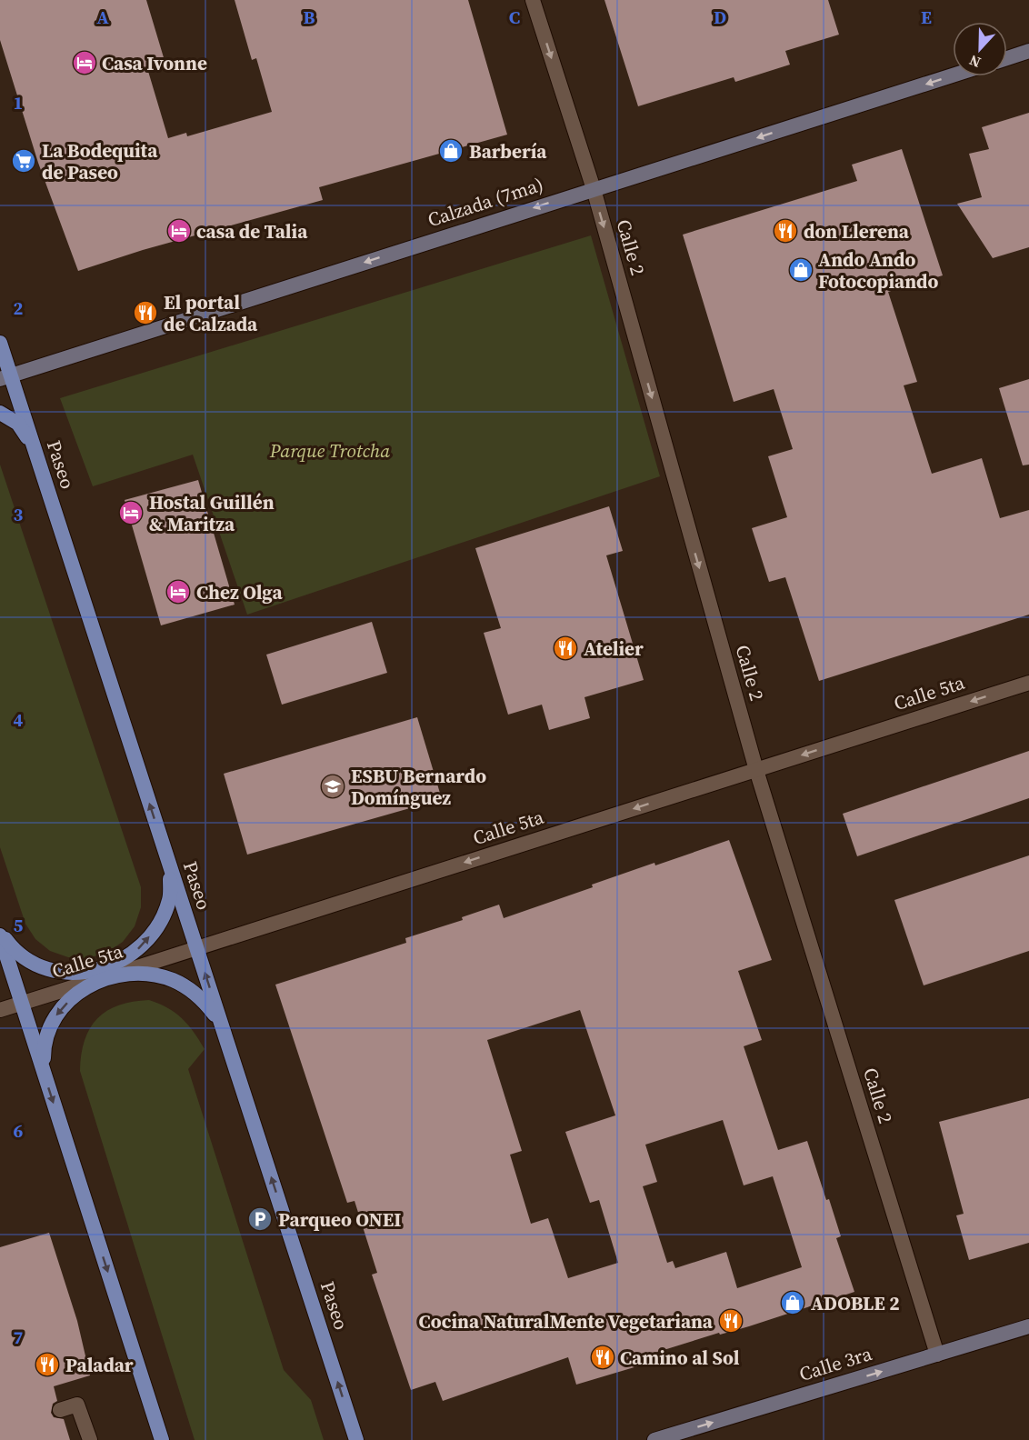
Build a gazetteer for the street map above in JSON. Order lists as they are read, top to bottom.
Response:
{
  "streets": {
    "main road": ["Calzada (7ma)", "Paseo", "Calle 3ra"],
    "street": ["Calle 2", "Calle 5ta"]
  },
  "crossings": [
    ["Calzada (7ma)", "Calle 2"],
    ["Calzada (7ma)", "Paseo"],
    ["Calle 2", "Calle 5ta"],
    ["Calle 2", "Calle 3ra"],
    ["Paseo", "Calle 5ta"]
  ],
  "one_way": [
    "Calzada (7ma)",
    "Calle 2",
    "Paseo",
    "Calle 5ta",
    "Calle 3ra"
  ],
  "parks": ["Parque Trotcha"],
  "places": {
    "hotel": [
      "Casa Ivonne",
      "casa de Talia",
      "Hostal Guillén & Maritza",
      "Chez Olga"
    ],
    "shop": ["Barbería", "Ando Ando Fotocopiando", "ADOBLE 2"],
    "supermarket": ["La Bodequita de Paseo"],
    "restaurant": [
      "don Llerena",
      "El portal de Calzada",
      "Atelier",
      "Cocina NaturalMente Vegetariana",
      "Camino al Sol",
      "Paladar"
    ],
    "school or university": ["ESBU Bernardo Domínguez"],
    "parking": ["Parqueo ONEI"]
  },
  "north": "bottom",
  "grid": {
    "columns": [
      "A",
      "B",
      "C",
      "D",
      "E"
    ],
    "rows": [
      "1",
      "2",
      "3",
      "4",
      "5",
      "6",
      "7"
    ]
  }
}
